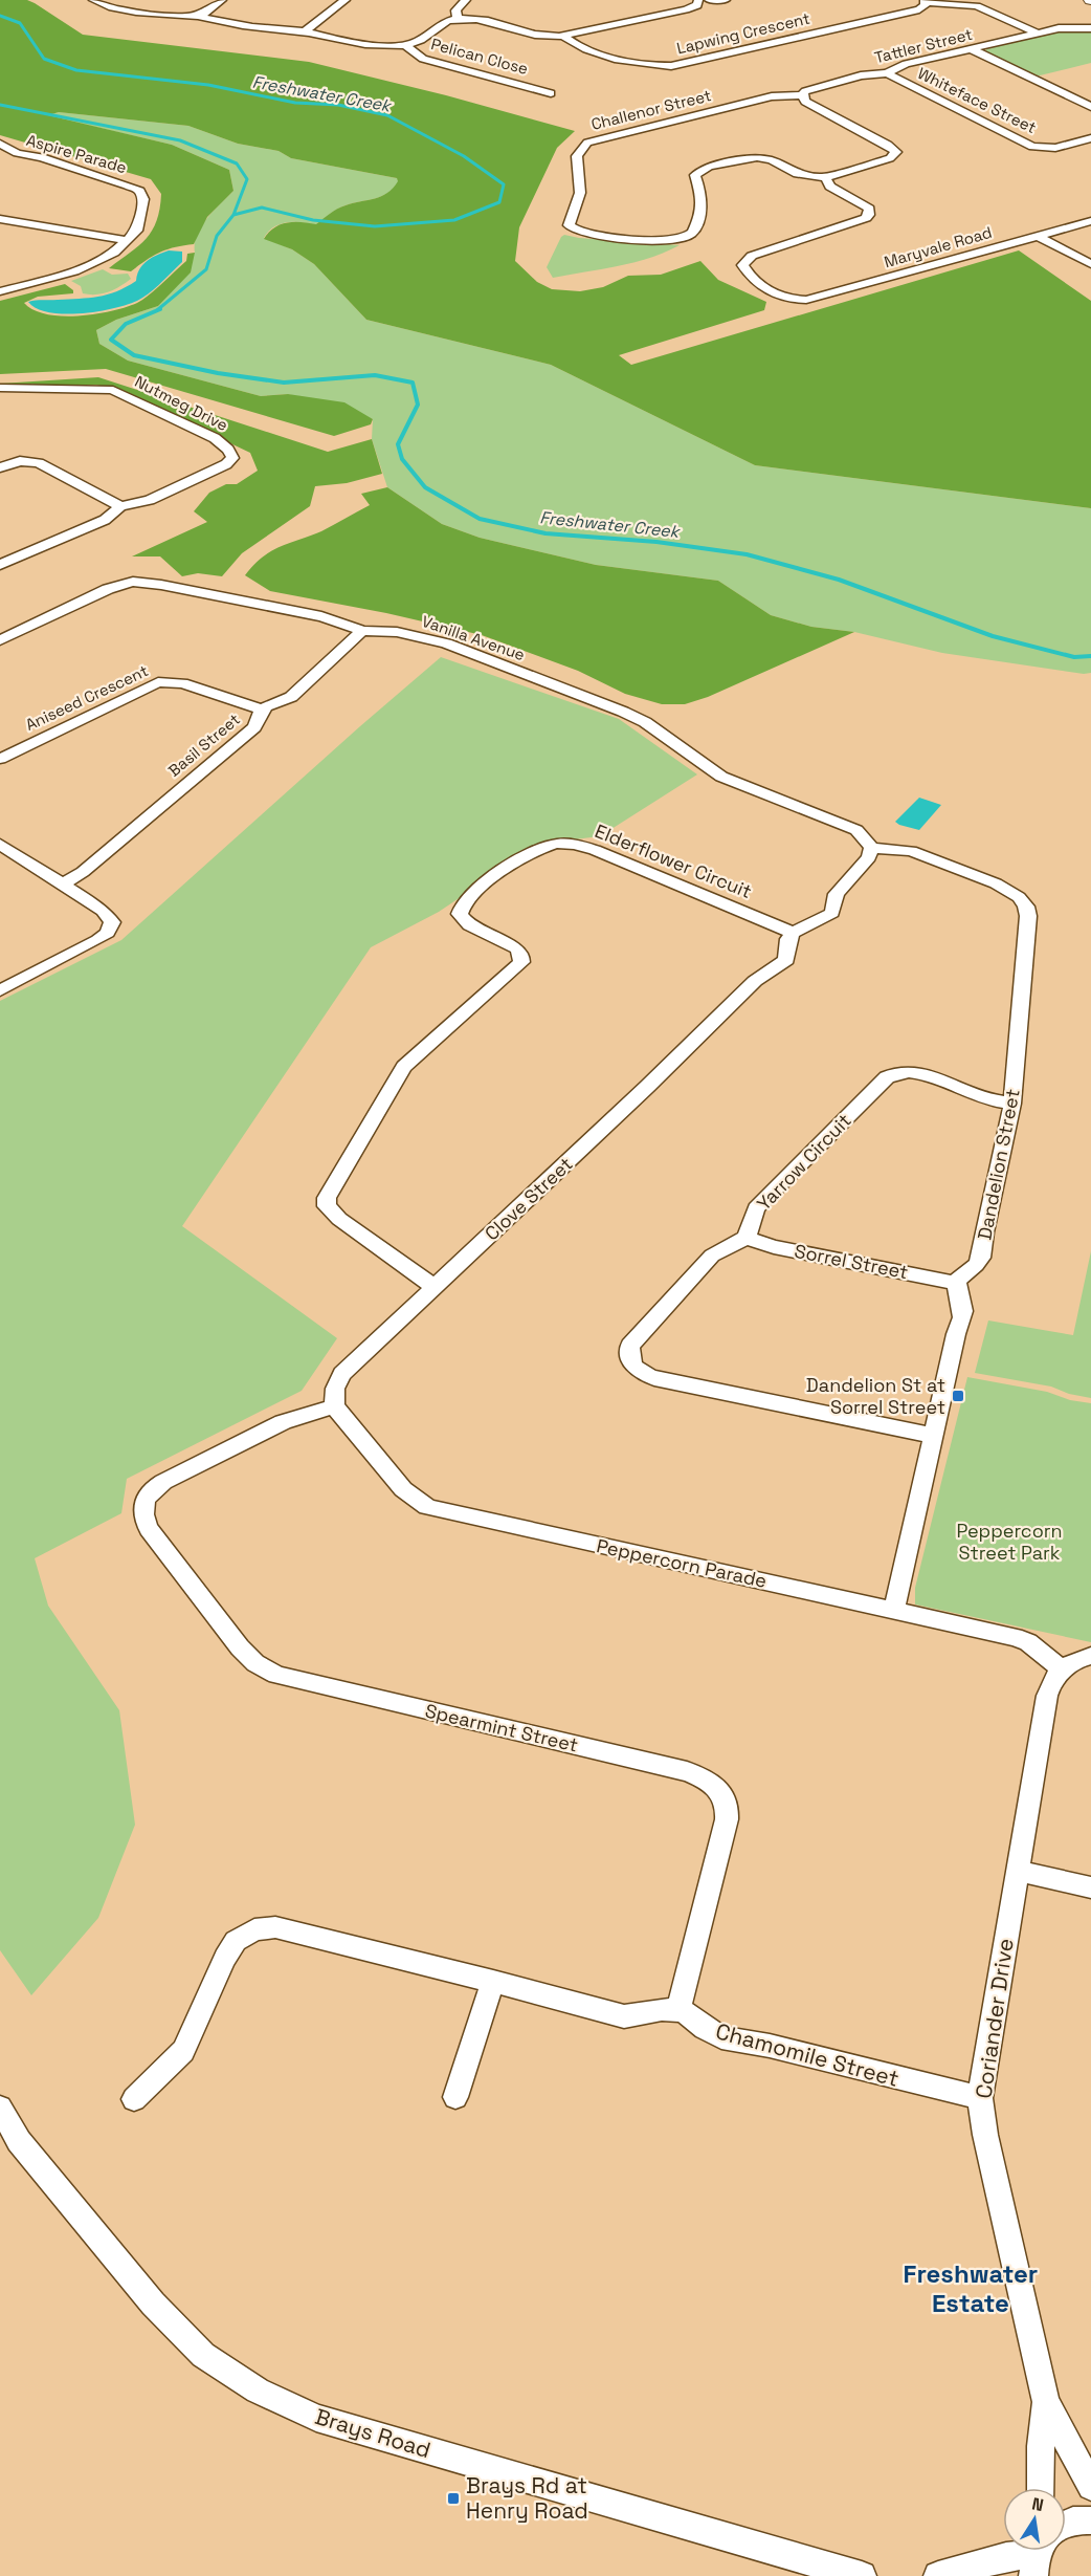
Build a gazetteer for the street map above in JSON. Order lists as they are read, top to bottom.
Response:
{
  "streets": {
    "street": [
      "Lapwing Crescent",
      "Tattler Street",
      "Pelican Close",
      "Whiteface Street",
      "Challenor Street",
      "Aspire Parade",
      "Maryvale Road",
      "Nutmeg Drive",
      "Vanilla Avenue",
      "Aniseed Crescent",
      "Basil Street",
      "Elderflower Circuit",
      "Yarrow Circuit",
      "Dandelion Street",
      "Clove Street",
      "Sorrel Street",
      "Peppercorn Parade",
      "Spearmint Street",
      "Coriander Drive",
      "Chamomile Street",
      "Brays Road"
    ]
  },
  "crossings": [
    ["Tattler Street", "Whiteface Street"],
    ["Tattler Street", "Challenor Street"],
    ["Challenor Street", "Maryvale Road"],
    ["Vanilla Avenue", "Basil Street"],
    ["Vanilla Avenue", "Dandelion Street"],
    ["Aniseed Crescent", "Basil Street"],
    ["Elderflower Circuit", "Clove Street"],
    ["Yarrow Circuit", "Dandelion Street"],
    ["Yarrow Circuit", "Sorrel Street"],
    ["Dandelion Street", "Sorrel Street"],
    ["Clove Street", "Peppercorn Parade"],
    ["Clove Street", "Spearmint Street"],
    ["Peppercorn Parade", "Spearmint Street"],
    ["Peppercorn Parade", "Coriander Drive"],
    ["Spearmint Street", "Chamomile Street"],
    ["Coriander Drive", "Chamomile Street"]
  ],
  "districts": ["Freshwater Estate"],
  "water": ["Freshwater Creek"],
  "parks": ["Peppercorn Street Park"],
  "places": {
    "transit": ["Dandelion St at Sorrel Street", "Brays Rd at Henry Road"]
  },
  "north": "top"
}
